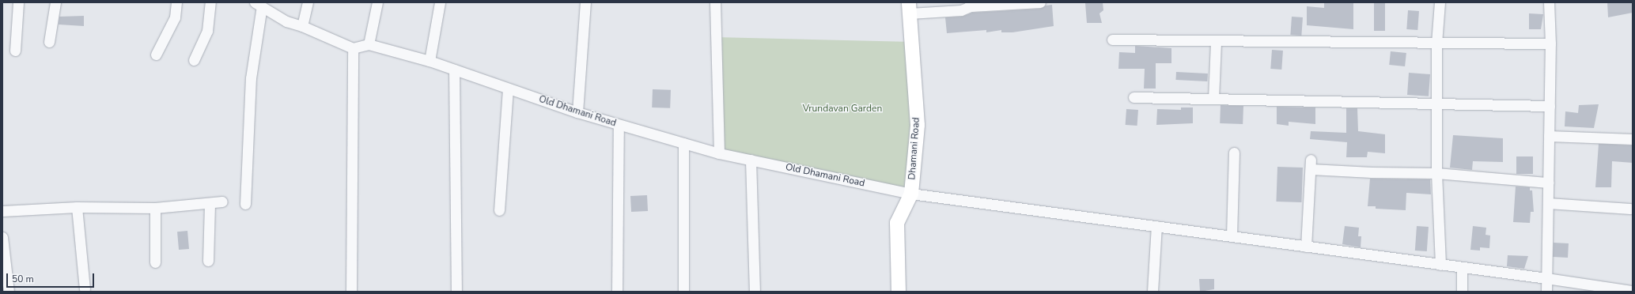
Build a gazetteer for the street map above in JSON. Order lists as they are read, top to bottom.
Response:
{
  "streets": {
    "main road": ["Dhamani Road"],
    "street": ["Old Dhamani Road"]
  },
  "crossings": [
    ["Old Dhamani Road", "Dhamani Road"]
  ],
  "parks": ["Vrundavan Garden"],
  "scale_bar": "50 m"
}
